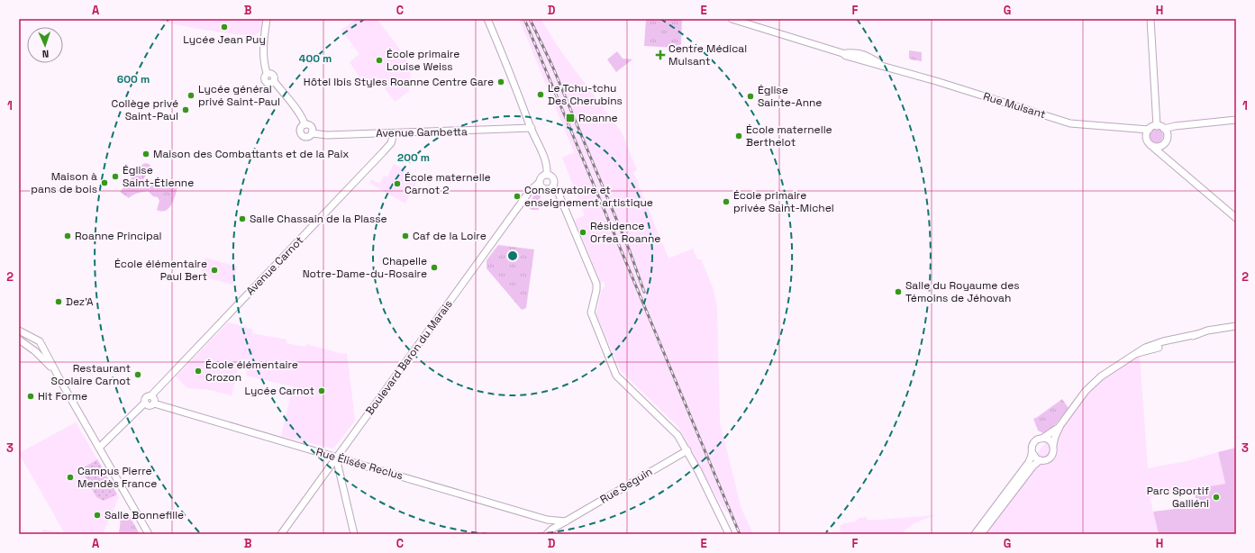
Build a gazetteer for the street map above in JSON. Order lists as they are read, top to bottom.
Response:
{
  "streets": {
    "street": [
      "Rue Mulsant",
      "Avenue Gambetta",
      "Avenue Carnot",
      "Boulevard Baron du Marais",
      "Rue Élisée Reclus",
      "Rue Seguin"
    ]
  },
  "crossings": [
    ["Avenue Gambetta", "Avenue Carnot"],
    ["Avenue Carnot", "Rue Élisée Reclus"],
    ["Boulevard Baron du Marais", "Rue Élisée Reclus"],
    ["Rue Élisée Reclus", "Rue Seguin"]
  ],
  "places": {
    "other": [
      "Lycée Jean Puy",
      "École primaire Louise Weiss",
      "Hôtel Ibis Styles Roanne Centre Gare",
      "Le Tchu-tchu Des Cherubins",
      "Lycée général privé Saint-Paul",
      "Église Sainte-Anne",
      "Collège privé Saint-Paul",
      "École maternelle Berthelot",
      "Maison des Combattants et de la Paix",
      "Église Saint-Étienne",
      "Maison à pans de bois",
      "École maternelle Carnot 2",
      "Conservatoire et enseignement artistique",
      "École primaire privée Saint-Michel",
      "Salle Chassain de la Plasse",
      "Résidence Orfea Roanne",
      "Roanne Principal",
      "Caf de la Loire",
      "Chapelle Notre-Dame-du-Rosaire",
      "École élémentaire Paul Bert",
      "Salle du Royaume des Témoins de Jéhovah",
      "Dez'A",
      "École élémentaire Crozon",
      "Restaurant Scolaire Carnot",
      "Lycée Carnot",
      "Hit Forme",
      "Campus Pierre Mendès France",
      "Parc Sportif Galliéni",
      "Salle Bonnefille"
    ],
    "health": ["Centre Médical Mulsant"],
    "transit": ["Roanne"]
  },
  "north": "bottom",
  "grid": {
    "columns": [
      "A",
      "B",
      "C",
      "D",
      "E",
      "F",
      "G",
      "H"
    ],
    "rows": ["1", "2", "3"]
  },
  "rings": ["400 m", "600 m", "200 m"]
}
